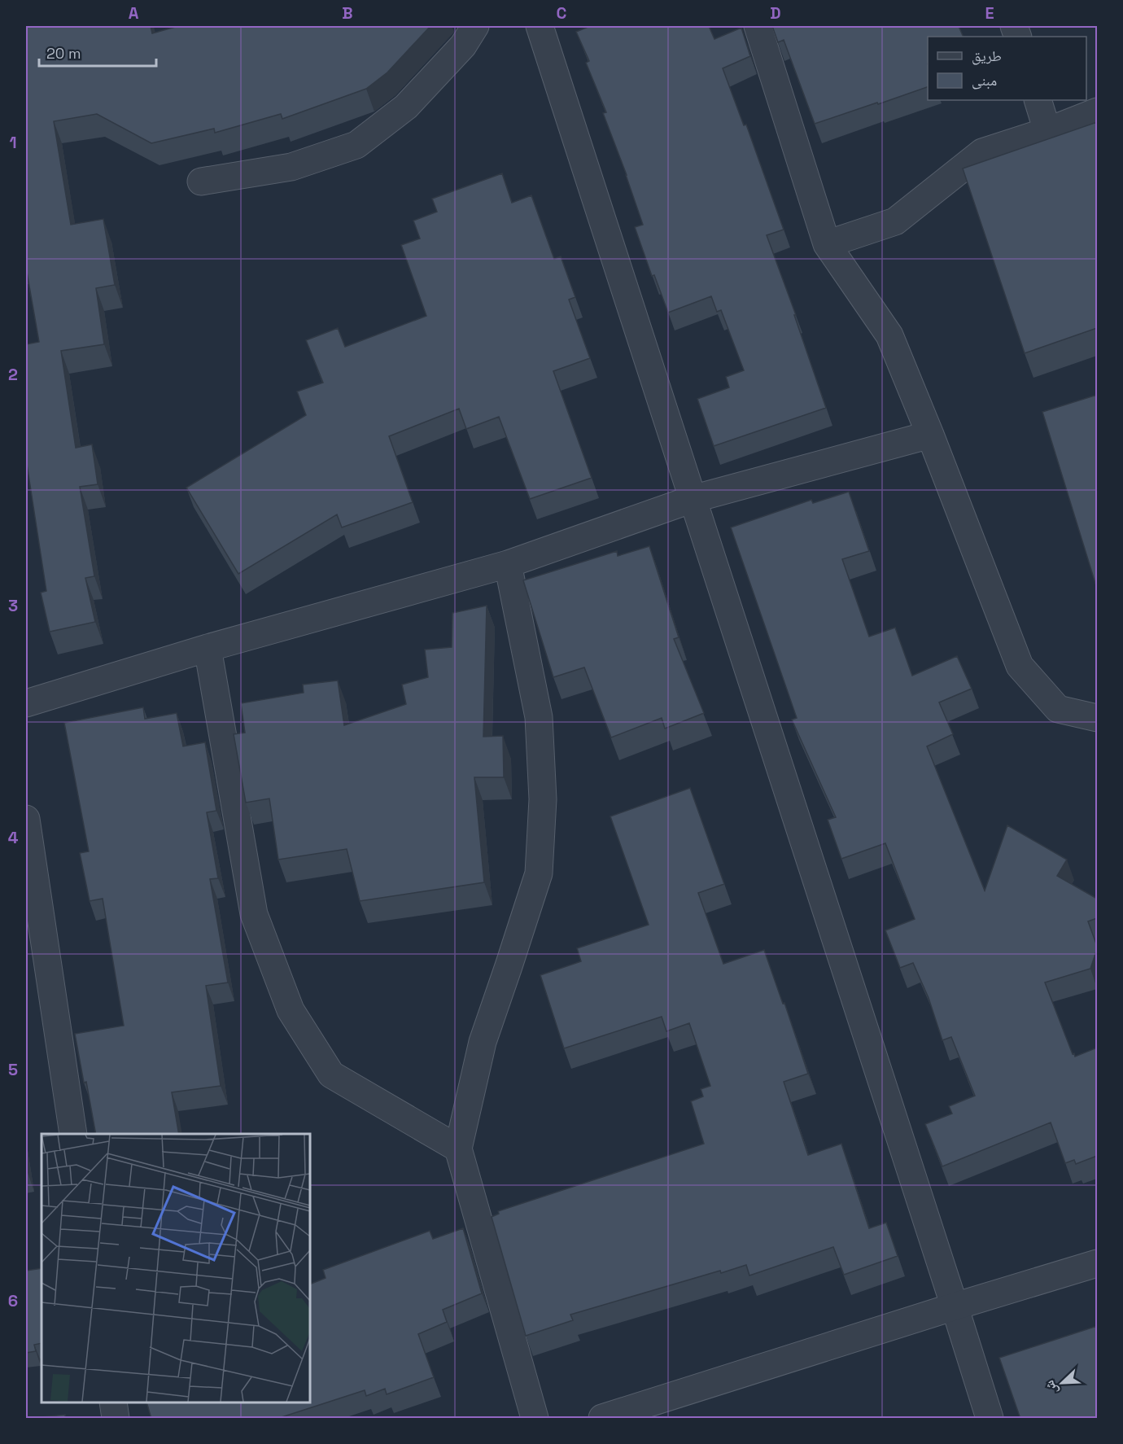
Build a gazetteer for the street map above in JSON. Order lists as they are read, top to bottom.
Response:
{
  "legend": ["طريق", "مبنى"],
  "scale_bar": "20 m",
  "north": "bottom left",
  "grid": {
    "columns": [
      "A",
      "B",
      "C",
      "D",
      "E"
    ],
    "rows": [
      "1",
      "2",
      "3",
      "4",
      "5",
      "6"
    ]
  }
}
